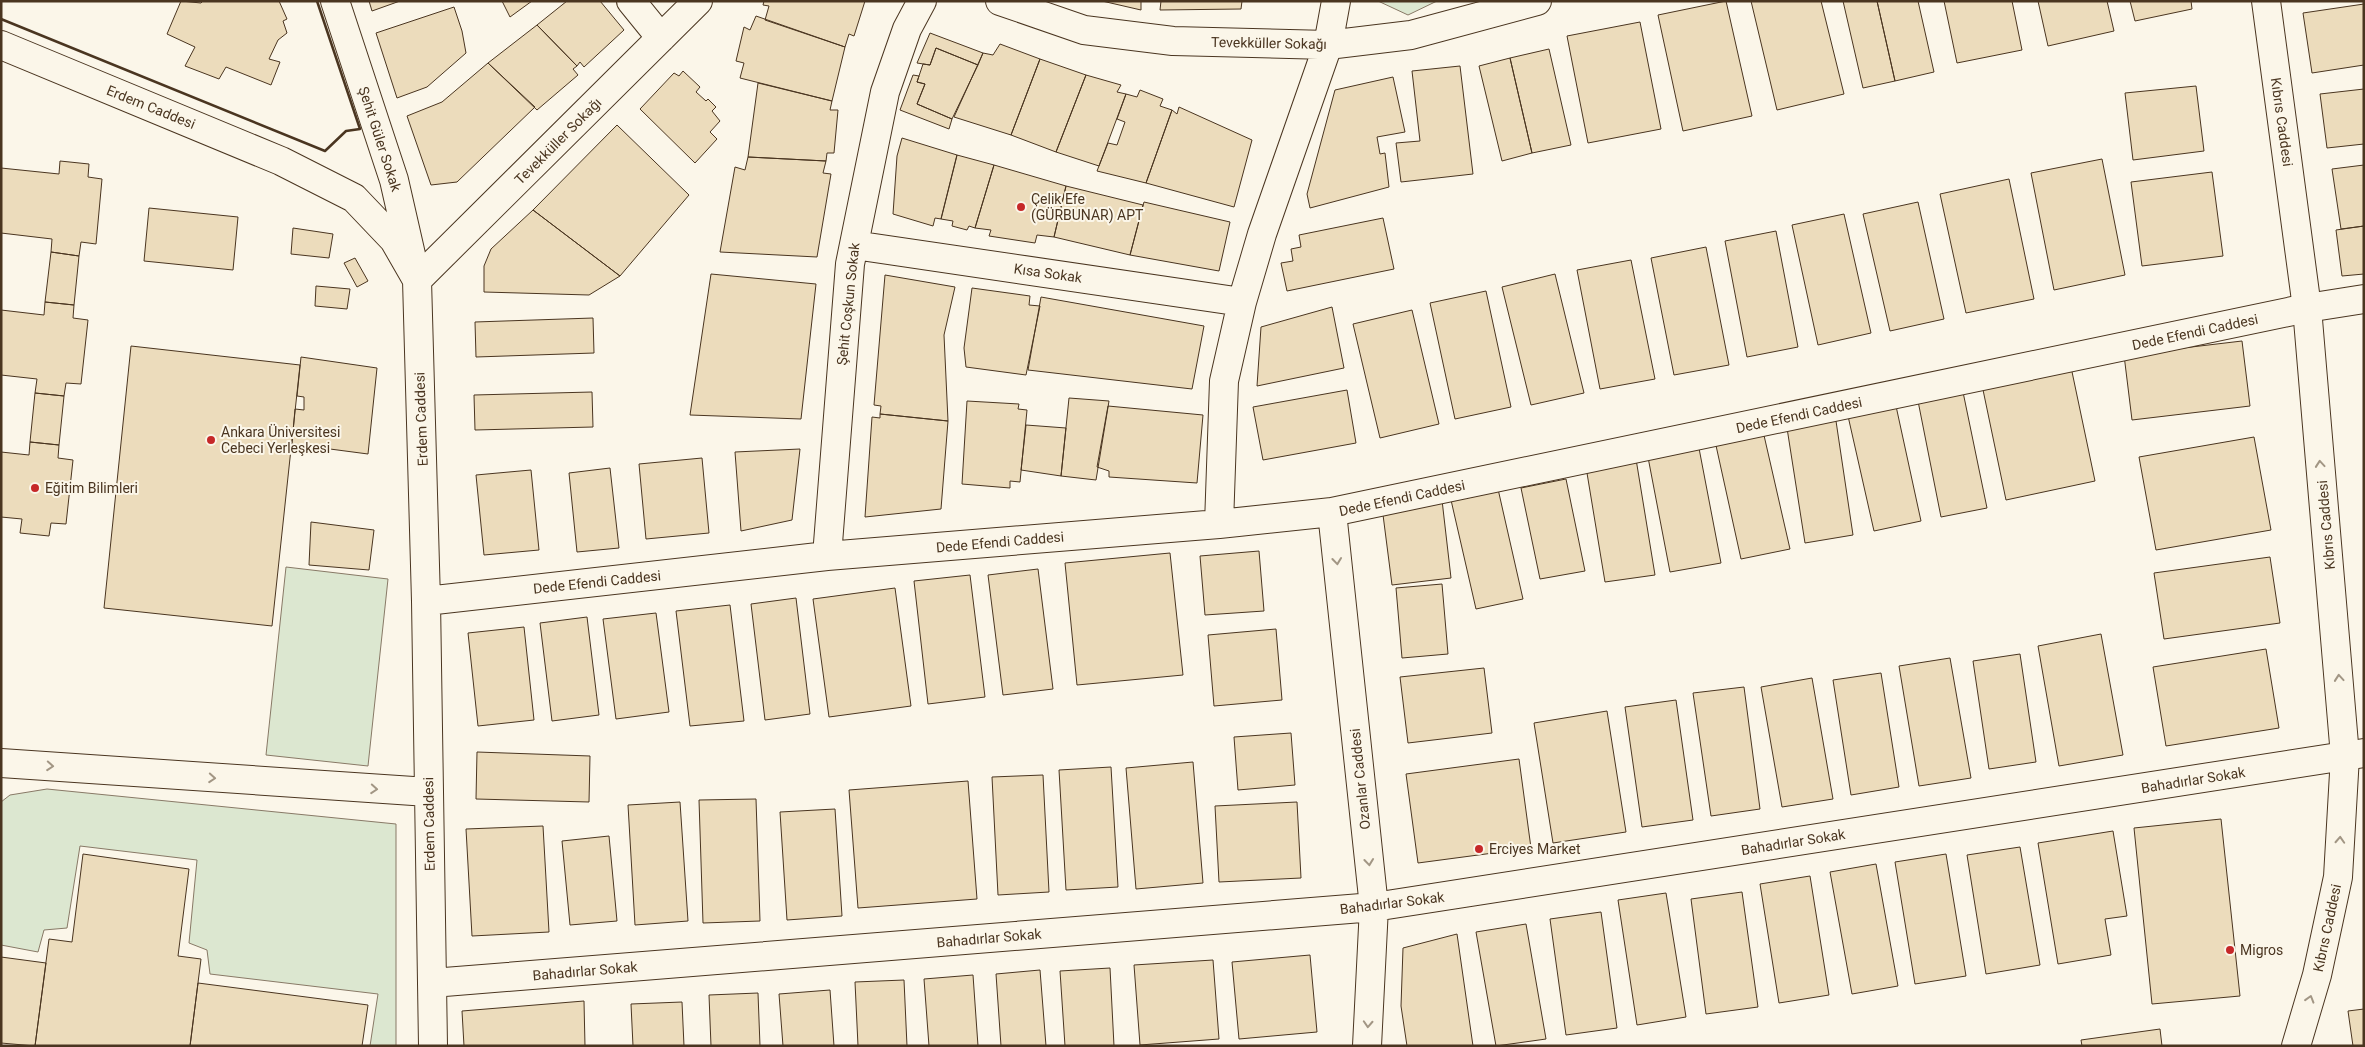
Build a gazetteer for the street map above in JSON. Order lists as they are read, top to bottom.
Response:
{
  "streets": {
    "street": [
      "Tevekküller Sokağı",
      "Erdem Caddesi",
      "Kıbrıs Caddesi",
      "Şehit Güler Sokak",
      "Kısa Sokak",
      "Şehit Coşkun Sokak",
      "Dede Efendi Caddesi",
      "Ozanlar Caddesi",
      "Bahadırlar Sokak"
    ]
  },
  "crossings": [
    ["Tevekküller Sokağı", "Erdem Caddesi"],
    ["Tevekküller Sokağı", "Şehit Güler Sokak"],
    ["Erdem Caddesi", "Şehit Güler Sokak"],
    ["Erdem Caddesi", "Dede Efendi Caddesi"],
    ["Erdem Caddesi", "Bahadırlar Sokak"],
    ["Kıbrıs Caddesi", "Dede Efendi Caddesi"],
    ["Kıbrıs Caddesi", "Bahadırlar Sokak"],
    ["Kısa Sokak", "Şehit Coşkun Sokak"],
    ["Şehit Coşkun Sokak", "Dede Efendi Caddesi"],
    ["Dede Efendi Caddesi", "Ozanlar Caddesi"],
    ["Ozanlar Caddesi", "Bahadırlar Sokak"]
  ],
  "one_way": ["Kıbrıs Caddesi", "Ozanlar Caddesi"],
  "places": [
    "Çelik Efe (GÜRBUNAR) APT",
    "Ankara Üniversitesi Cebeci Yerleşkesi",
    "Eğitim Bilimleri",
    "Erciyes Market",
    "Migros"
  ]
}
